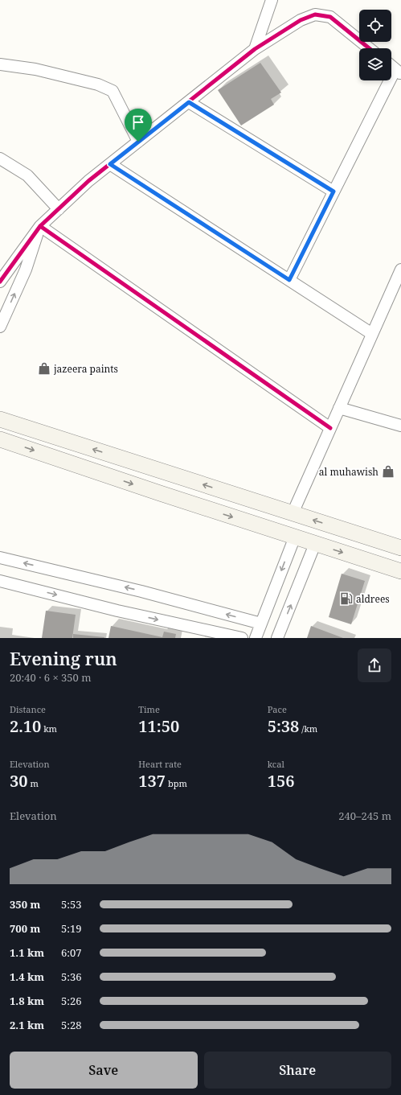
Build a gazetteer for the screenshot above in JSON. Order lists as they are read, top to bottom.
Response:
{
  "places": {
    "shop": ["jazeera paints", "al muhawish"],
    "fuel station": ["aldrees"]
  },
  "page": {
    "heading": ["Evening run", "20:40 · 6 × 350 m"],
    "stats": [
      ["Distance", "2.10 km"],
      ["Time", "11:50"],
      ["Pace", "5:38 /km"],
      ["Elevation", "30 m"],
      ["Heart rate", "137 bpm"],
      ["kcal", "156"]
    ],
    "chart": ["Elevation", "240–245 m"],
    "list": [
      {
        "name": "350 m",
        "note": "5:53"
      },
      {
        "name": "700 m",
        "note": "5:19"
      },
      {
        "name": "1.1 km",
        "note": "6:07"
      },
      {
        "name": "1.4 km",
        "note": "5:36"
      },
      {
        "name": "1.8 km",
        "note": "5:26"
      },
      {
        "name": "2.1 km",
        "note": "5:28"
      }
    ],
    "buttons": ["Save", "Share"]
  }
}
